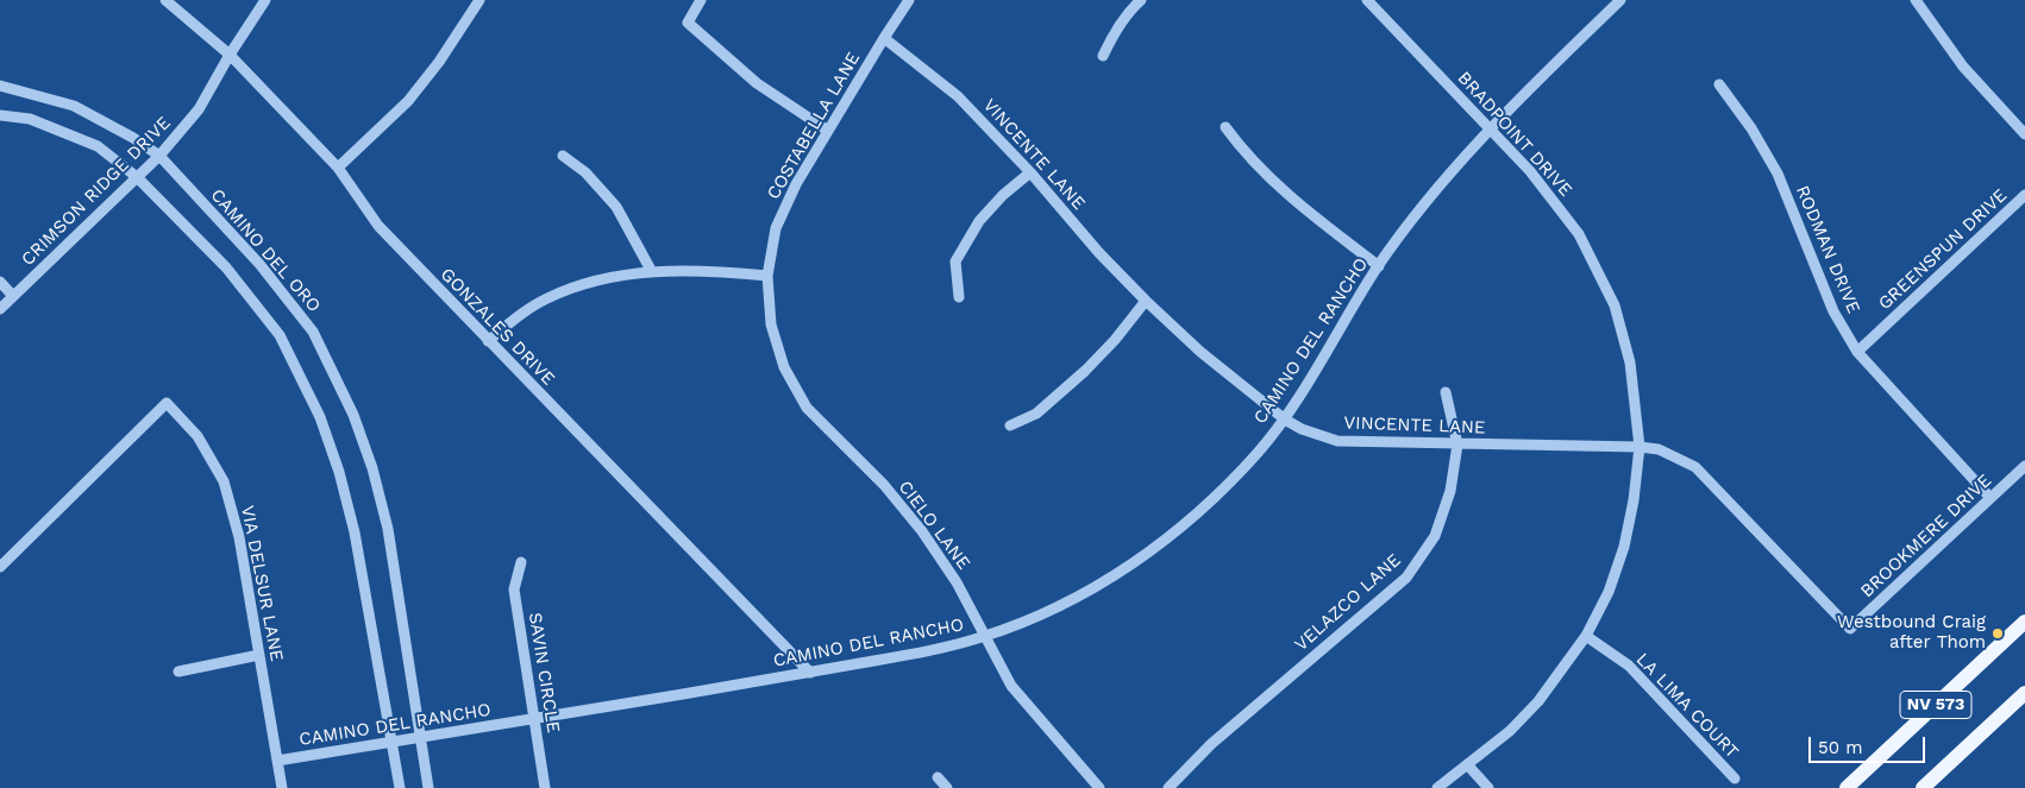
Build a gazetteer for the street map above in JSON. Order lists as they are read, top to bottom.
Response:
{
  "streets": {
    "main road": ["NV 573"],
    "street": [
      "COSTABELLA LANE",
      "BRADPOINT DRIVE",
      "VINCENTE LANE",
      "CRIMSON RIDGE DRIVE",
      "RODMAN DRIVE",
      "GREENSPUN DRIVE",
      "CAMINO DEL ORO",
      "GONZALES DRIVE",
      "CAMINO DEL RANCHO",
      "CIELO LANE",
      "BROOKMERE DRIVE",
      "VIA DELSUR LANE",
      "VELAZCO LANE",
      "SAVIN CIRCLE",
      "LA LIMA COURT"
    ]
  },
  "crossings": [
    ["COSTABELLA LANE", "VINCENTE LANE"],
    ["COSTABELLA LANE", "CIELO LANE"],
    ["BRADPOINT DRIVE", "VINCENTE LANE"],
    ["BRADPOINT DRIVE", "CAMINO DEL RANCHO"],
    ["BRADPOINT DRIVE", "LA LIMA COURT"],
    ["VINCENTE LANE", "CAMINO DEL RANCHO"],
    ["VINCENTE LANE", "BROOKMERE DRIVE"],
    ["VINCENTE LANE", "VELAZCO LANE"],
    ["CRIMSON RIDGE DRIVE", "CAMINO DEL ORO"],
    ["CRIMSON RIDGE DRIVE", "GONZALES DRIVE"],
    ["RODMAN DRIVE", "GREENSPUN DRIVE"],
    ["RODMAN DRIVE", "BROOKMERE DRIVE"],
    ["CAMINO DEL ORO", "CAMINO DEL RANCHO"],
    ["GONZALES DRIVE", "CAMINO DEL RANCHO"],
    ["CAMINO DEL RANCHO", "CIELO LANE"],
    ["CAMINO DEL RANCHO", "VIA DELSUR LANE"],
    ["CAMINO DEL RANCHO", "SAVIN CIRCLE"]
  ],
  "places": ["Westbound Craig after Thom"],
  "scale_bar": "50 m"
}
